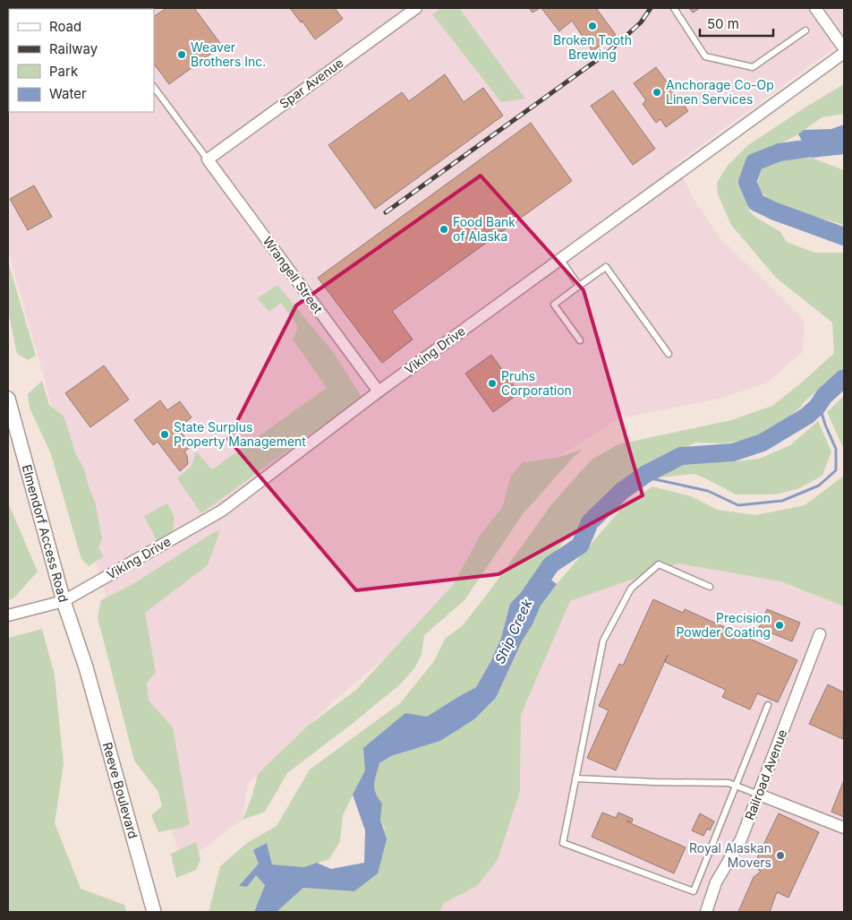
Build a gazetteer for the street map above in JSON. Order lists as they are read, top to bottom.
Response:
{
  "streets": {
    "street": [
      "Spar Avenue",
      "Wrangell Street",
      "Viking Drive",
      "Elmendorf Access Road",
      "Railroad Avenue",
      "Reeve Boulevard"
    ]
  },
  "crossings": [
    ["Spar Avenue", "Wrangell Street"],
    ["Wrangell Street", "Viking Drive"],
    ["Viking Drive", "Elmendorf Access Road"],
    ["Elmendorf Access Road", "Reeve Boulevard"]
  ],
  "water": ["Ship Creek"],
  "places": [
    "Broken Tooth Brewing",
    "Weaver Brothers Inc.",
    "Anchorage Co-Op Linen Services",
    "Food Bank of Alaska",
    "Pruhs Corporation",
    "State Surplus Property Management",
    "Precision Powder Coating",
    "Royal Alaskan Movers"
  ],
  "legend": [
    "Road",
    "Railway",
    "Park",
    "Water"
  ],
  "scale_bar": "50 m"
}
